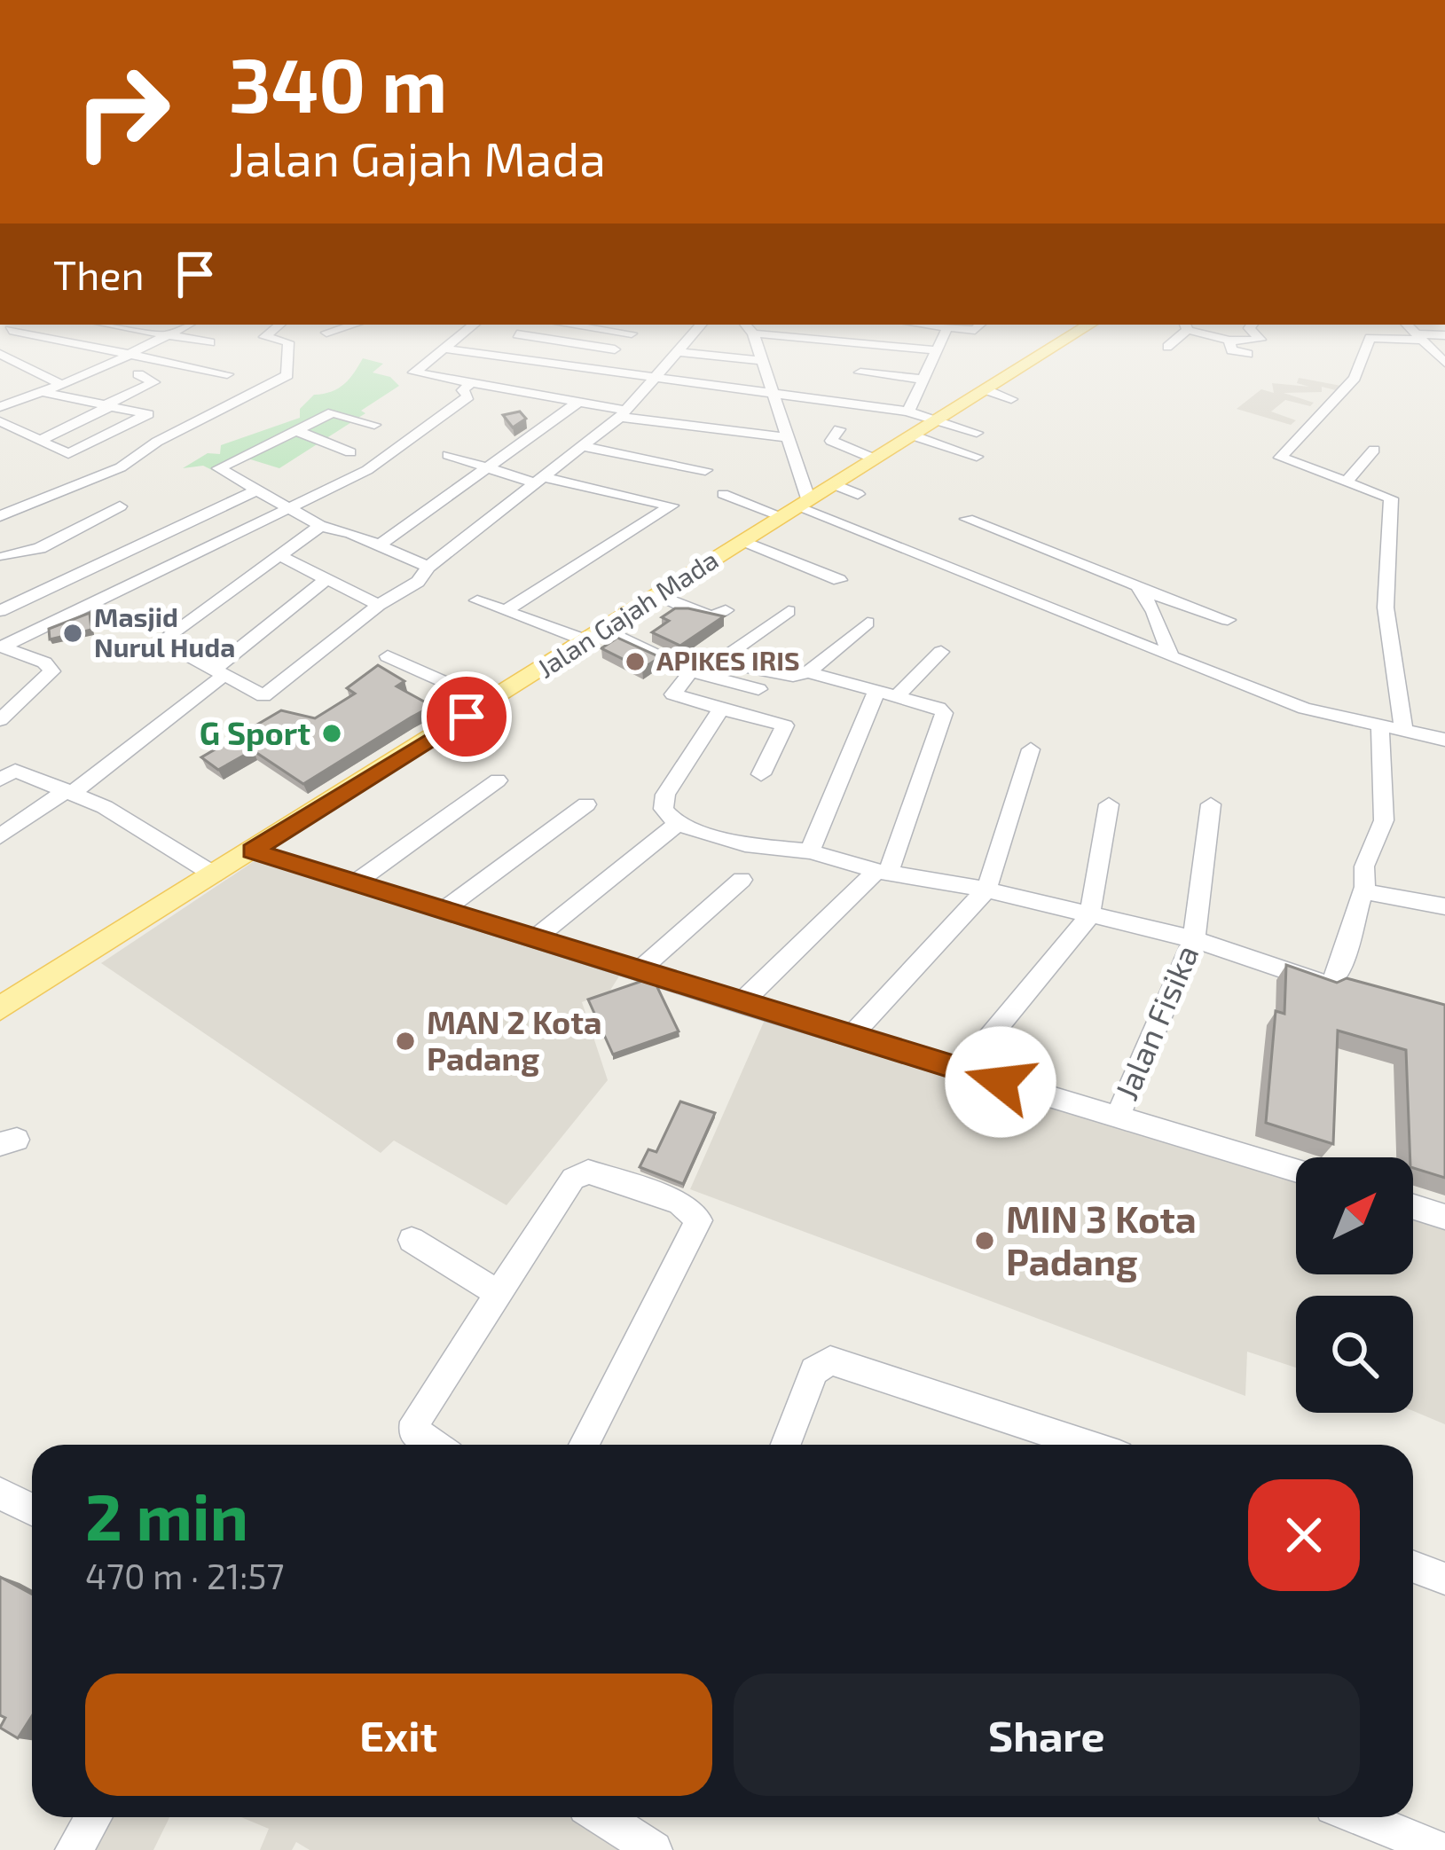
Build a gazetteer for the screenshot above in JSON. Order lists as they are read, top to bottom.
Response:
{
  "streets": {
    "main road": ["Jalan Gajah Mada"],
    "street": ["Jalan Fisika"]
  },
  "places": [
    "Masjid Nurul Huda",
    "APIKES IRIS",
    "G Sport",
    "MAN 2 Kota Padang",
    "MIN 3 Kota Padang"
  ],
  "north": "top right",
  "page": {
    "turn": ["340 m", "Jalan Gajah Mada"],
    "then": "Then",
    "heading": ["2 min", "470 m · 21:57"],
    "buttons": ["Exit", "Share"]
  }
}
